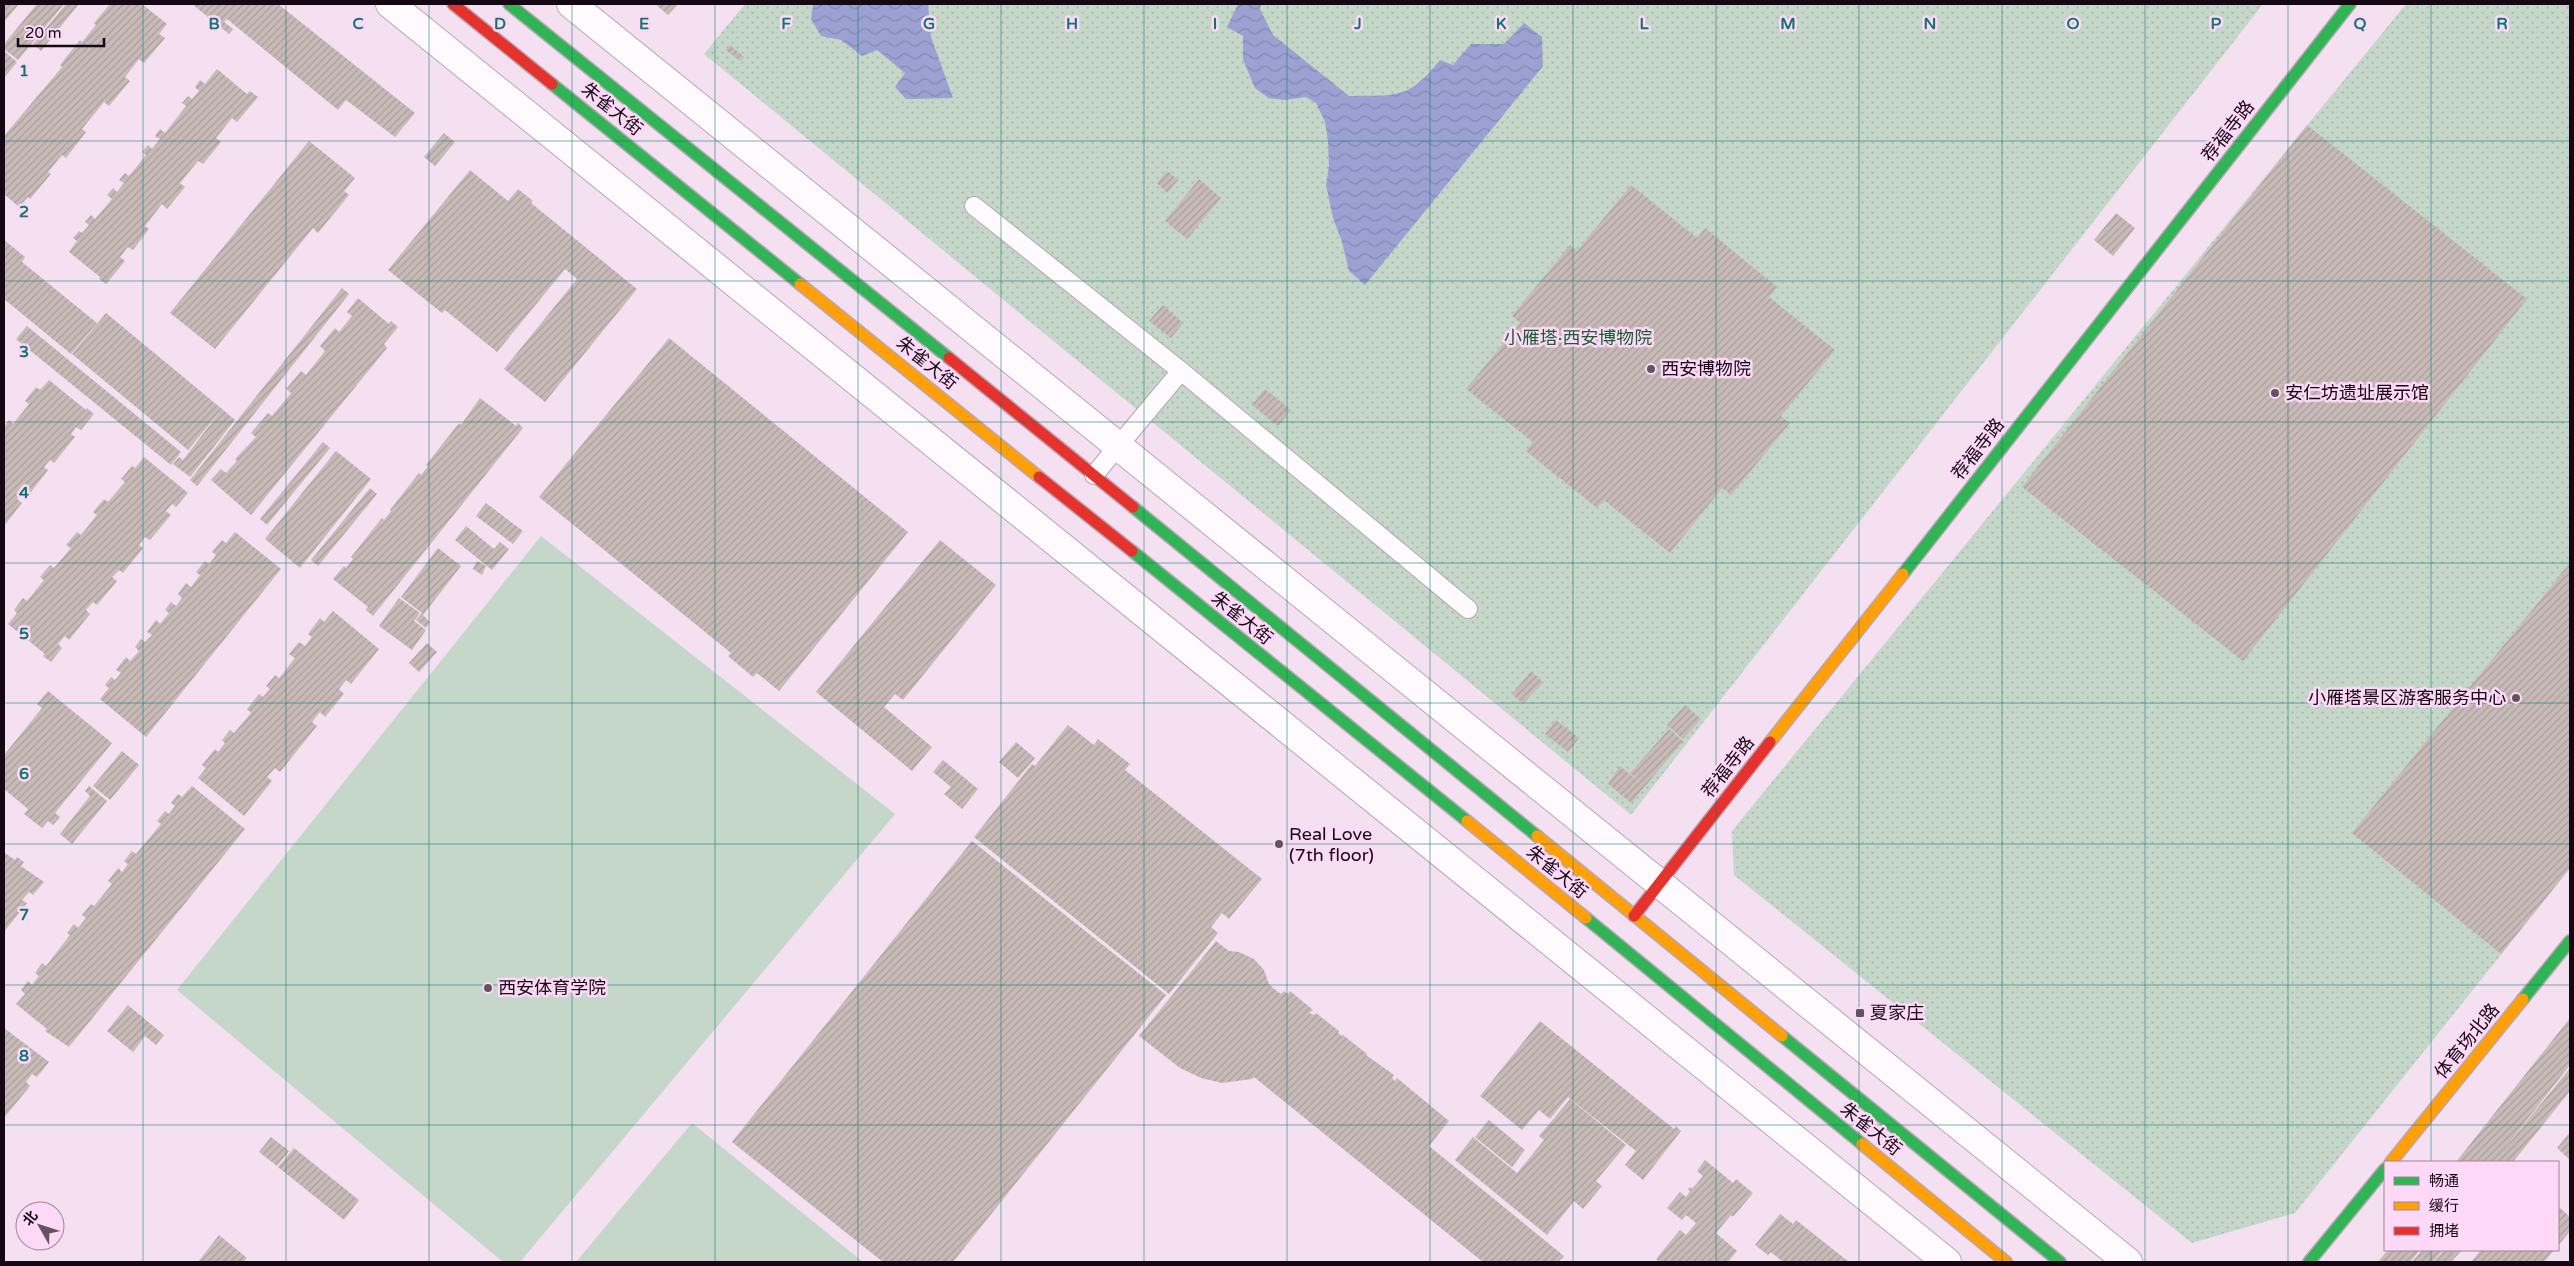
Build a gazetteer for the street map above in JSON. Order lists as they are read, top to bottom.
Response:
{
  "streets": {
    "main road": ["朱雀大街", "荐福寺路", "体育场北路"]
  },
  "crossings": [
    ["朱雀大街", "荐福寺路"]
  ],
  "parks": ["小雁塔·西安博物院"],
  "places": {
    "other": [
      "西安博物院",
      "安仁坊遗址展示馆",
      "小雁塔景区游客服务中心",
      "Real Love (7th floor)",
      "西安体育学院"
    ],
    "transit": ["夏家庄"]
  },
  "legend": ["畅通", "缓行", "拥堵"],
  "scale_bar": "20 m",
  "north": "top left",
  "grid": {
    "columns": [
      "B",
      "C",
      "D",
      "E",
      "F",
      "G",
      "H",
      "I",
      "J",
      "K",
      "L",
      "M",
      "N",
      "O",
      "P",
      "Q",
      "R"
    ],
    "rows": [
      "1",
      "2",
      "3",
      "4",
      "5",
      "6",
      "7",
      "8"
    ]
  }
}
